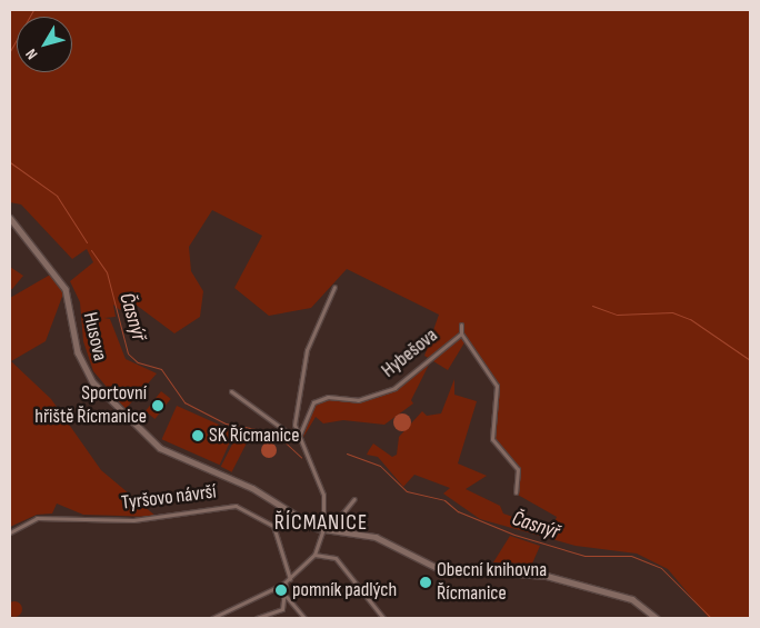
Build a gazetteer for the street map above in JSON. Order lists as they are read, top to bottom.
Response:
{
  "streets": {
    "main road": ["Husova"],
    "street": ["Hybešova", "Tyršovo návrší"]
  },
  "districts": ["ŘÍCMANICE"],
  "water": ["Časnýř"],
  "places": [
    "Sportovní hřiště Řícmanice",
    "SK Řícmanice",
    "Obecní knihovna Řícmanice",
    "pomník padlých"
  ],
  "north": "bottom left"
}
